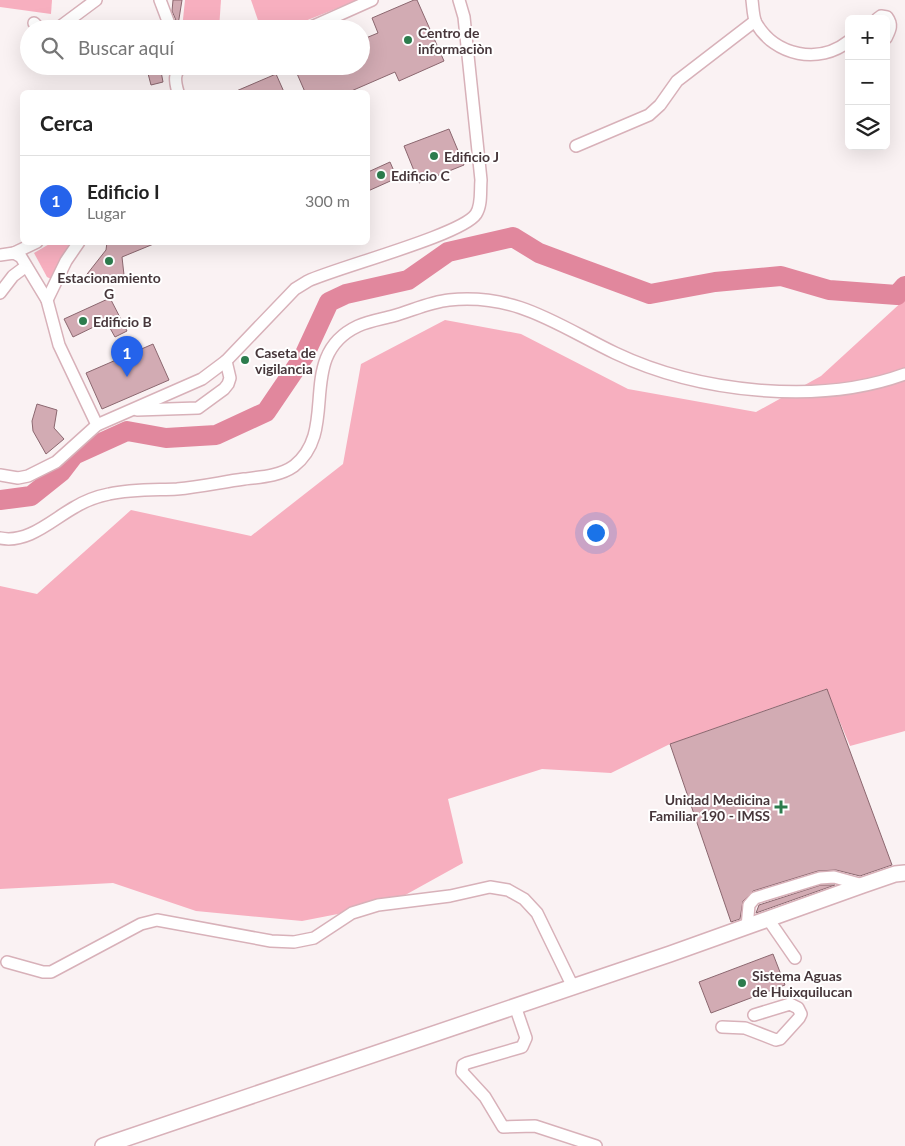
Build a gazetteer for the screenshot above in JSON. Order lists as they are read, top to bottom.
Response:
{
  "places": {
    "other": [
      "Centro de informaciòn",
      "Edificio J",
      "Edificio C",
      "Estacionamiento G",
      "Edificio B",
      "Caseta de vigilancia",
      "Sistema Aguas de Huixquilucan"
    ],
    "health": ["Unidad Medicina Familiar 190 - IMSS"]
  },
  "page": {
    "map_buttons": ["+", "−"],
    "search": "Buscar aquí",
    "heading": "Cerca",
    "list": [
      {
        "mark": "1",
        "name": "Edificio I",
        "note": "Lugar",
        "value": "300 m"
      }
    ],
    "pins": "1"
  }
}
